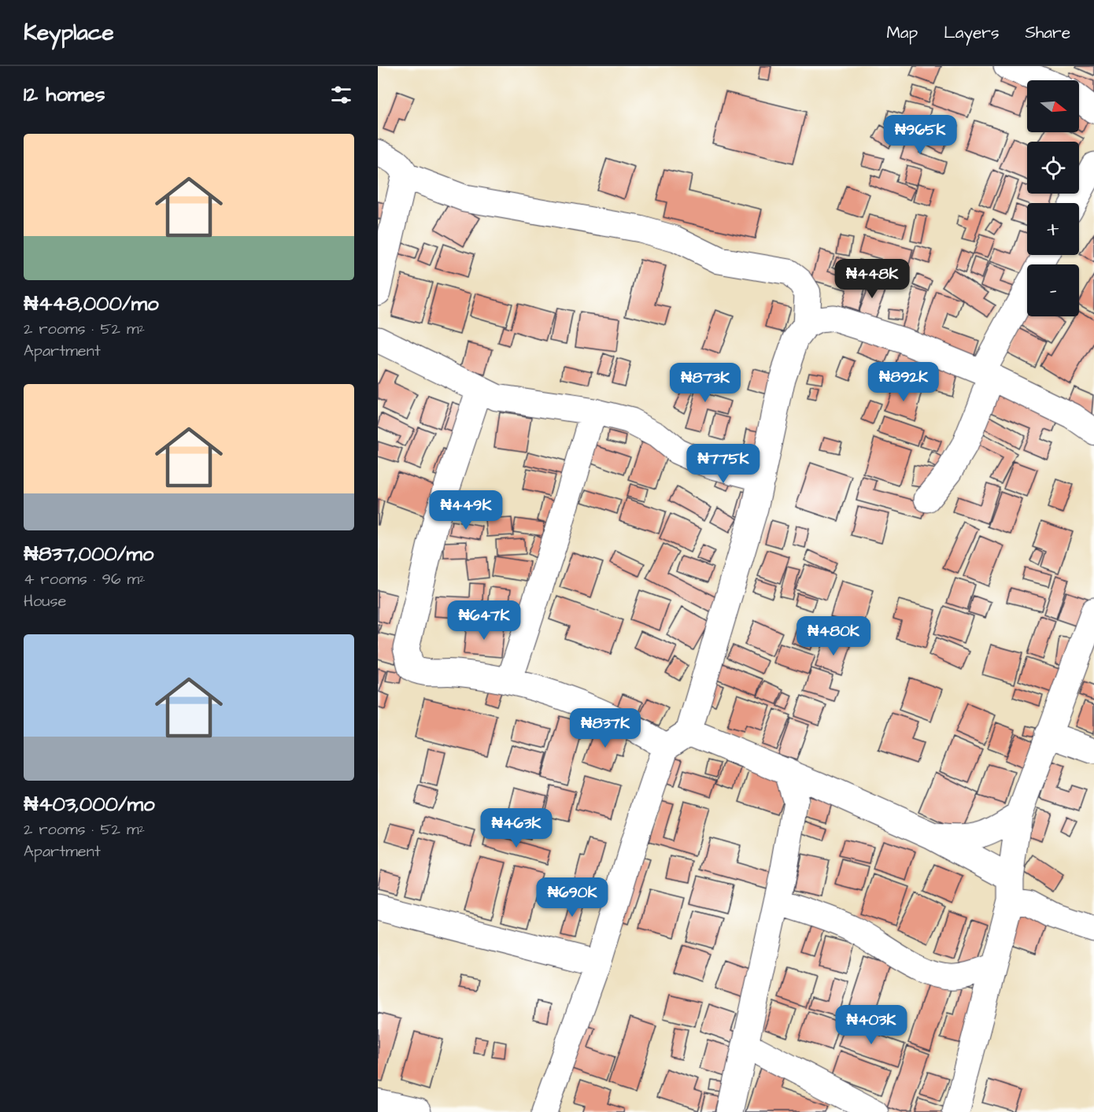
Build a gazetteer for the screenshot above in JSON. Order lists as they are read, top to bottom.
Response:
{
  "north": "right",
  "page": {
    "header": "Keyplace",
    "nav": ["Map", "Layers", "Share"],
    "heading": "12 homes",
    "map_buttons": ["+", "−"],
    "price": [
      "₦965K",
      "₦448K",
      "₦892K",
      "₦873K",
      "₦775K",
      "₦449K",
      "₦647K",
      "₦480K",
      "₦837K",
      "₦463K",
      "₦690K",
      "₦403K"
    ],
    "list": [
      {
        "name": "₦448,000/mo",
        "note": "2 rooms · 52 m² · Apartment"
      },
      {
        "name": "₦837,000/mo",
        "note": "4 rooms · 96 m² · House"
      },
      {
        "name": "₦403,000/mo",
        "note": "2 rooms · 52 m² · Apartment"
      }
    ]
  }
}
